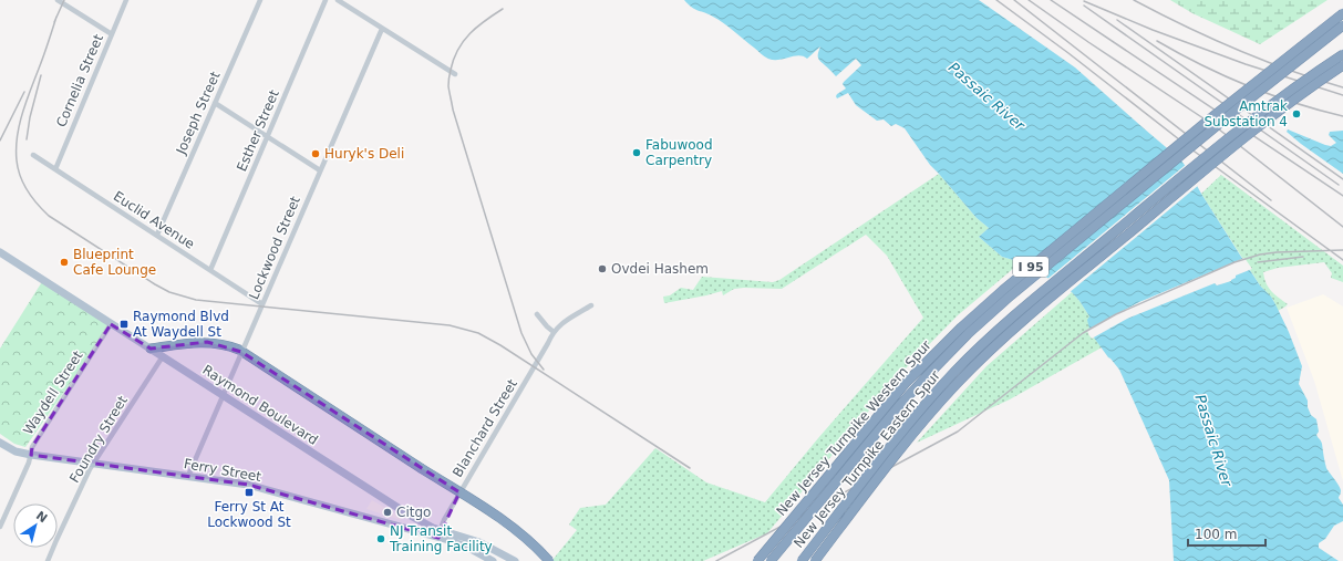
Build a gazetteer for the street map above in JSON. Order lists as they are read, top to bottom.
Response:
{
  "streets": {
    "highway": ["I 95", "New Jersey Turnpike Western Spur", "New Jersey Turnpike Eastern Spur"],
    "main road": ["Raymond Boulevard", "Ferry Street"],
    "street": [
      "Cornelia Street",
      "Joseph Street",
      "Esther Street",
      "Euclid Avenue",
      "Lockwood Street",
      "Waydell Street",
      "Blanchard Street",
      "Foundry Street"
    ]
  },
  "crossings": [
    ["Cornelia Street", "Euclid Avenue"],
    ["Joseph Street", "Euclid Avenue"],
    ["Esther Street", "Euclid Avenue"],
    ["Euclid Avenue", "Lockwood Street"],
    ["Lockwood Street", "Raymond Boulevard"],
    ["Lockwood Street", "Ferry Street"],
    ["Waydell Street", "Raymond Boulevard"],
    ["Waydell Street", "Ferry Street"],
    ["Raymond Boulevard", "Blanchard Street"],
    ["Raymond Boulevard", "Foundry Street"],
    ["Raymond Boulevard", "Ferry Street"],
    ["Blanchard Street", "Ferry Street"],
    ["Foundry Street", "Ferry Street"]
  ],
  "water": ["Passaic River"],
  "places": {
    "other": [
      "Amtrak Substation 4",
      "Fabuwood Carpentry",
      "Huryk's Deli",
      "Blueprint Cafe Lounge",
      "Ovdei Hashem",
      "Citgo",
      "NJ Transit Training Facility"
    ],
    "transit": ["Raymond Blvd At Waydell St", "Ferry St At Lockwood St"]
  },
  "scale_bar": "100 m",
  "north": "top right"
}
